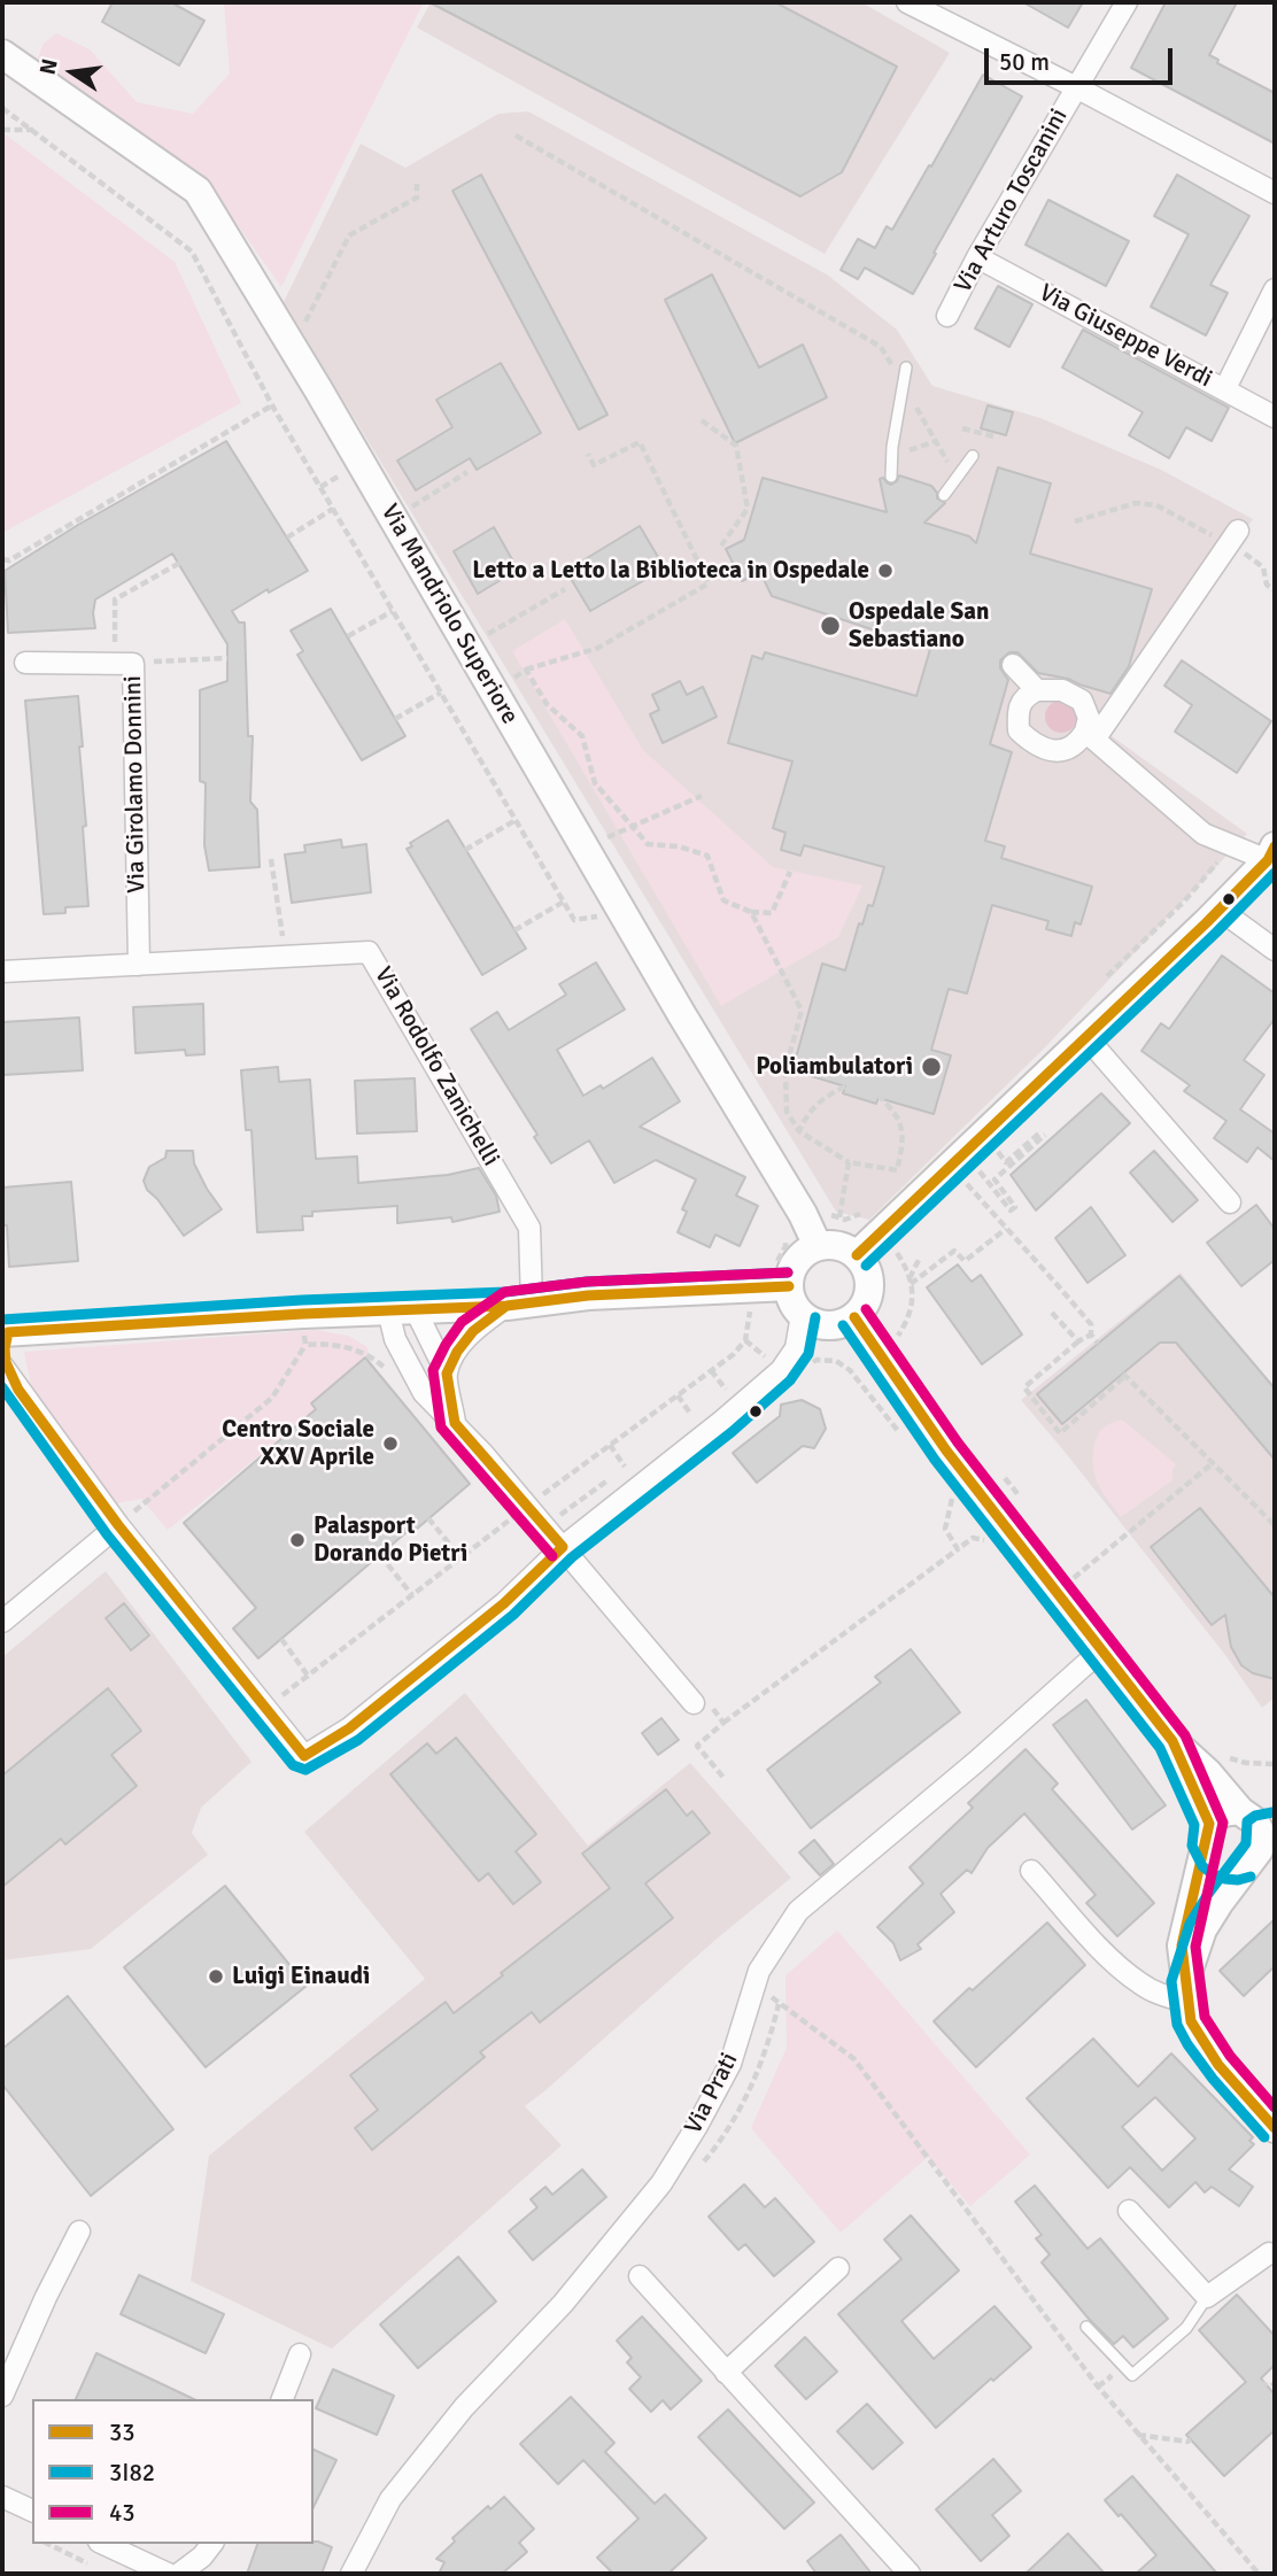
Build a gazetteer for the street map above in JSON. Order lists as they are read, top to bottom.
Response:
{
  "streets": {
    "main road": ["Via Mandriolo Superiore"],
    "street": [
      "Via Arturo Toscanini",
      "Via Giuseppe Verdi",
      "Via Girolamo Donnini",
      "Via Rodolfo Zanichelli",
      "Via Prati"
    ]
  },
  "crossings": [
    ["Via Arturo Toscanini", "Via Giuseppe Verdi"],
    ["Via Girolamo Donnini", "Via Rodolfo Zanichelli"]
  ],
  "places": [
    "Letto a Letto la Biblioteca in Ospedale",
    "Ospedale San Sebastiano",
    "Poliambulatori",
    "Centro Sociale XXV Aprile",
    "Palasport Dorando Pietri",
    "Luigi Einaudi"
  ],
  "lines": ["transit line 33", "transit line 3I82", "transit line 43"],
  "legend": ["33", "3I82", "43"],
  "scale_bar": "50 m",
  "north": "left"
}
